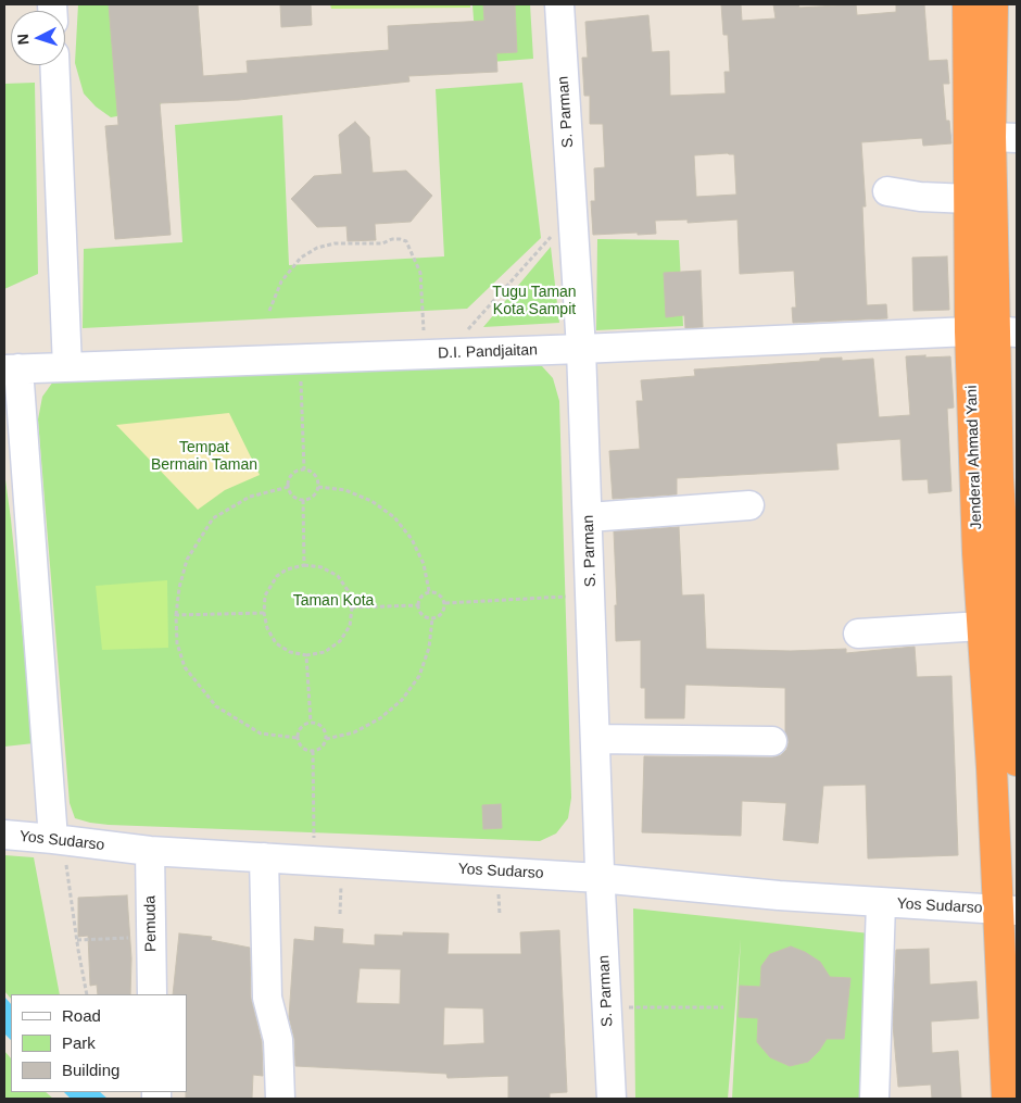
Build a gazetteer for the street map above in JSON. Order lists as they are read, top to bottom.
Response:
{
  "streets": {
    "highway": ["Jenderal Ahmad Yani"],
    "street": [
      "S. Parman",
      "D.I. Pandjaitan",
      "Yos Sudarso",
      "Pemuda"
    ]
  },
  "crossings": [
    ["S. Parman", "D.I. Pandjaitan"],
    ["S. Parman", "Yos Sudarso"],
    ["D.I. Pandjaitan", "Jenderal Ahmad Yani"],
    ["Jenderal Ahmad Yani", "Yos Sudarso"],
    ["Yos Sudarso", "Pemuda"]
  ],
  "parks": ["Tugu Taman Kota Sampit", "Tempat Bermain Taman", "Taman Kota"],
  "legend": ["Road", "Park", "Building"],
  "north": "left"
}
